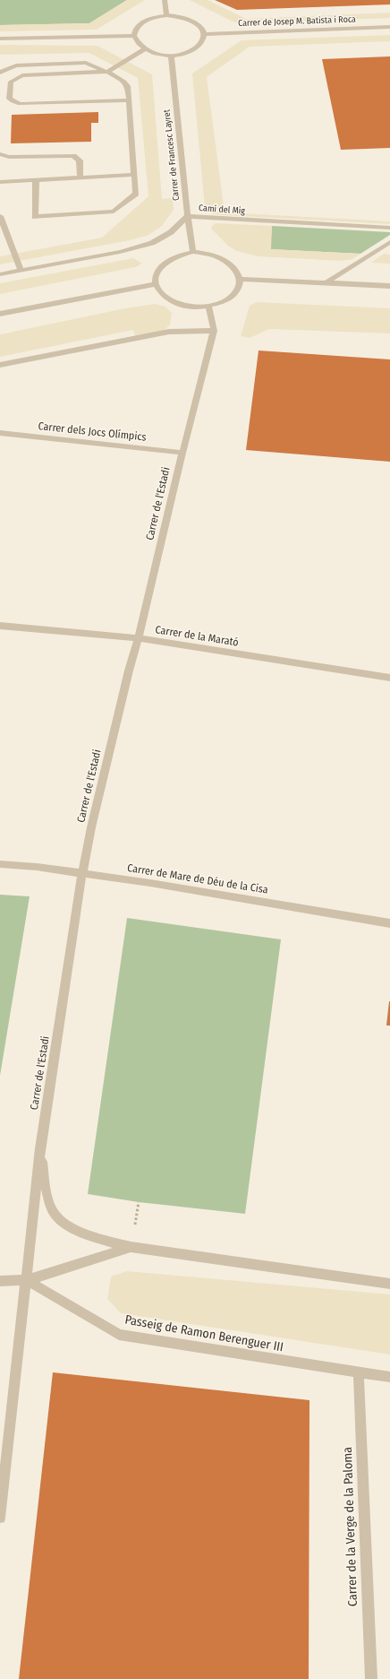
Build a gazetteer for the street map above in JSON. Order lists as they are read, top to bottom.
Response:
{
  "streets": {
    "street": [
      "Carrer de Josep M. Batista i Roca",
      "Carrer de Francesc Layret",
      "Camí del Mig",
      "Carrer dels Jocs Olímpics",
      "Carrer de l'Estadi",
      "Carrer de la Marató",
      "Carrer de Mare de Déu de la Cisa",
      "Passeig de Ramon Berenguer III",
      "Carrer de la Verge de la Paloma"
    ]
  },
  "crossings": [
    ["Carrer de Josep M. Batista i Roca", "Carrer de Francesc Layret"],
    ["Carrer de Francesc Layret", "Camí del Mig"],
    ["Carrer de Francesc Layret", "Carrer de l'Estadi"],
    ["Carrer dels Jocs Olímpics", "Carrer de l'Estadi"],
    ["Carrer de l'Estadi", "Carrer de la Marató"],
    ["Carrer de l'Estadi", "Carrer de Mare de Déu de la Cisa"],
    ["Carrer de l'Estadi", "Passeig de Ramon Berenguer III"],
    ["Passeig de Ramon Berenguer III", "Carrer de la Verge de la Paloma"]
  ]
}
